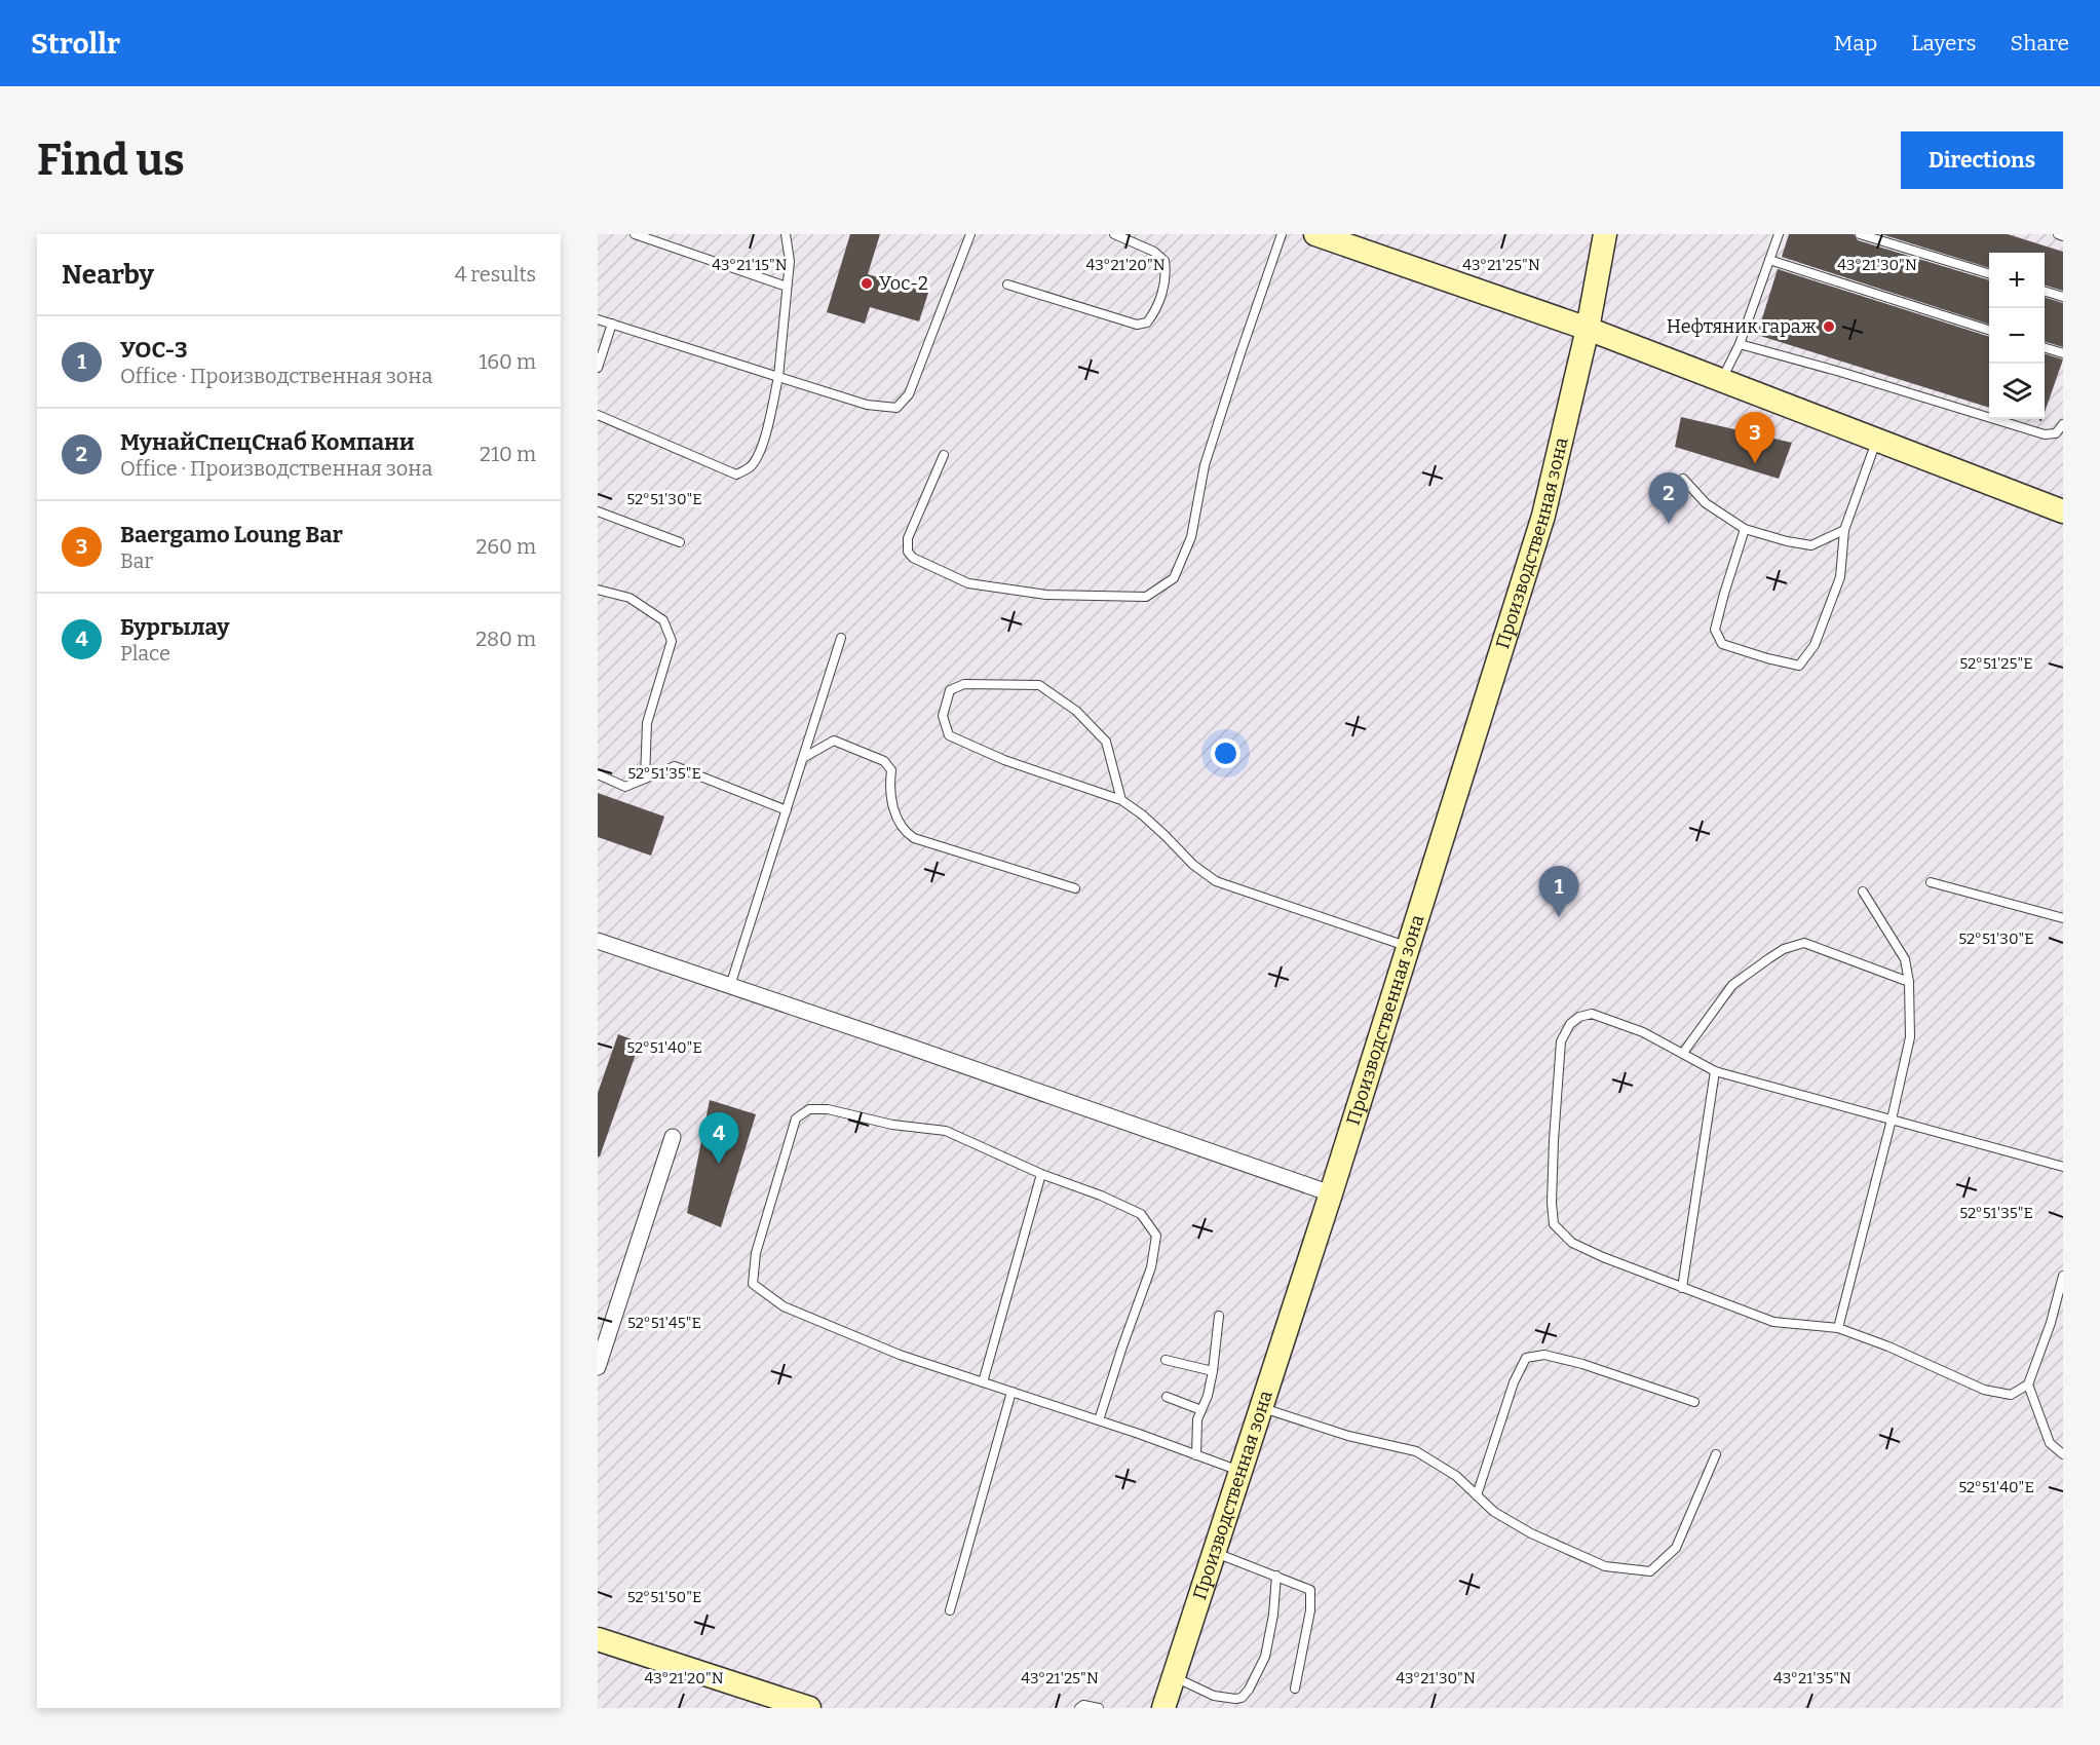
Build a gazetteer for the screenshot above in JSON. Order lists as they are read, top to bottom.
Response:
{
  "streets": {
    "main road": ["Производственная зона"]
  },
  "places": ["Уос-2", "Нефтяник гараж"],
  "page": {
    "header": "Strollr",
    "nav": ["Map", "Layers", "Share"],
    "buttons": "Directions",
    "title": "Find us",
    "heading": ["Nearby", "4 results"],
    "map_buttons": ["+", "−"],
    "list": [
      {
        "mark": "1",
        "name": "УОС-3",
        "note": "Office · Производственная зона",
        "value": "160 m"
      },
      {
        "mark": "2",
        "name": "МунайСпецСнаб Компани",
        "note": "Office · Производственная зона",
        "value": "210 m"
      },
      {
        "mark": "3",
        "name": "Baergamo Loung Bar",
        "note": "Bar",
        "value": "260 m"
      },
      {
        "mark": "4",
        "name": "Бургылау",
        "note": "Place",
        "value": "280 m"
      }
    ],
    "pins": [
      "3",
      "2",
      "1",
      "4"
    ]
  },
  "coordinates": [
    "43°21'15\"N",
    "43°21'20\"N",
    "43°21'25\"N",
    "43°21'30\"N",
    "52°51'30\"E",
    "52°51'25\"E",
    "52°51'35\"E",
    "52°51'40\"E",
    "52°51'45\"E",
    "52°51'50\"E",
    "43°21'35\"N"
  ]
}
